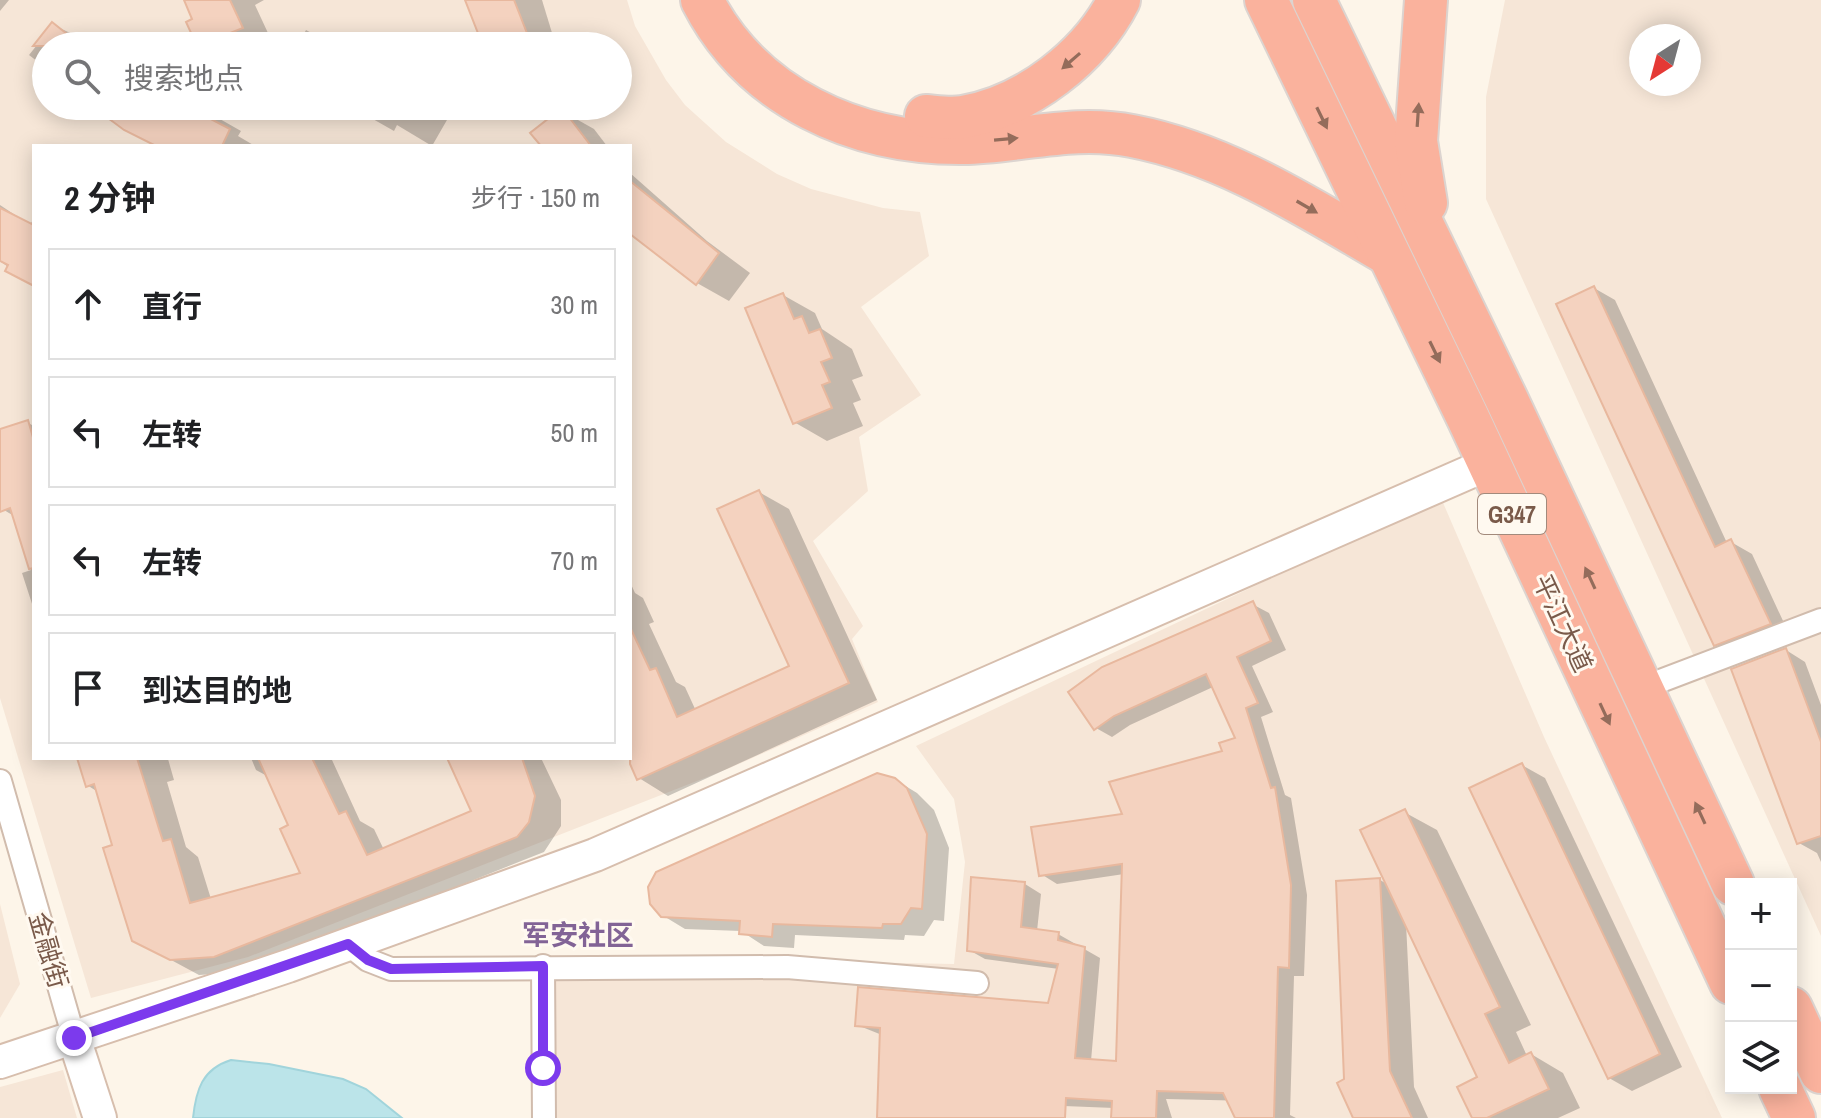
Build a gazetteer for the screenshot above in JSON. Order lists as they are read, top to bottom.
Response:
{
  "streets": {
    "highway": ["G347", "平江大道"],
    "street": ["金融街"]
  },
  "districts": ["军安社区"],
  "north": "bottom left",
  "page": {
    "search": "搜索地点",
    "heading": ["2 分钟", "步行 · 150 m"],
    "list": [
      ["直行", "30 m"],
      ["左转", "50 m"],
      ["左转", "70 m"],
      "到达目的地"
    ],
    "map_buttons": ["+", "−"]
  }
}
